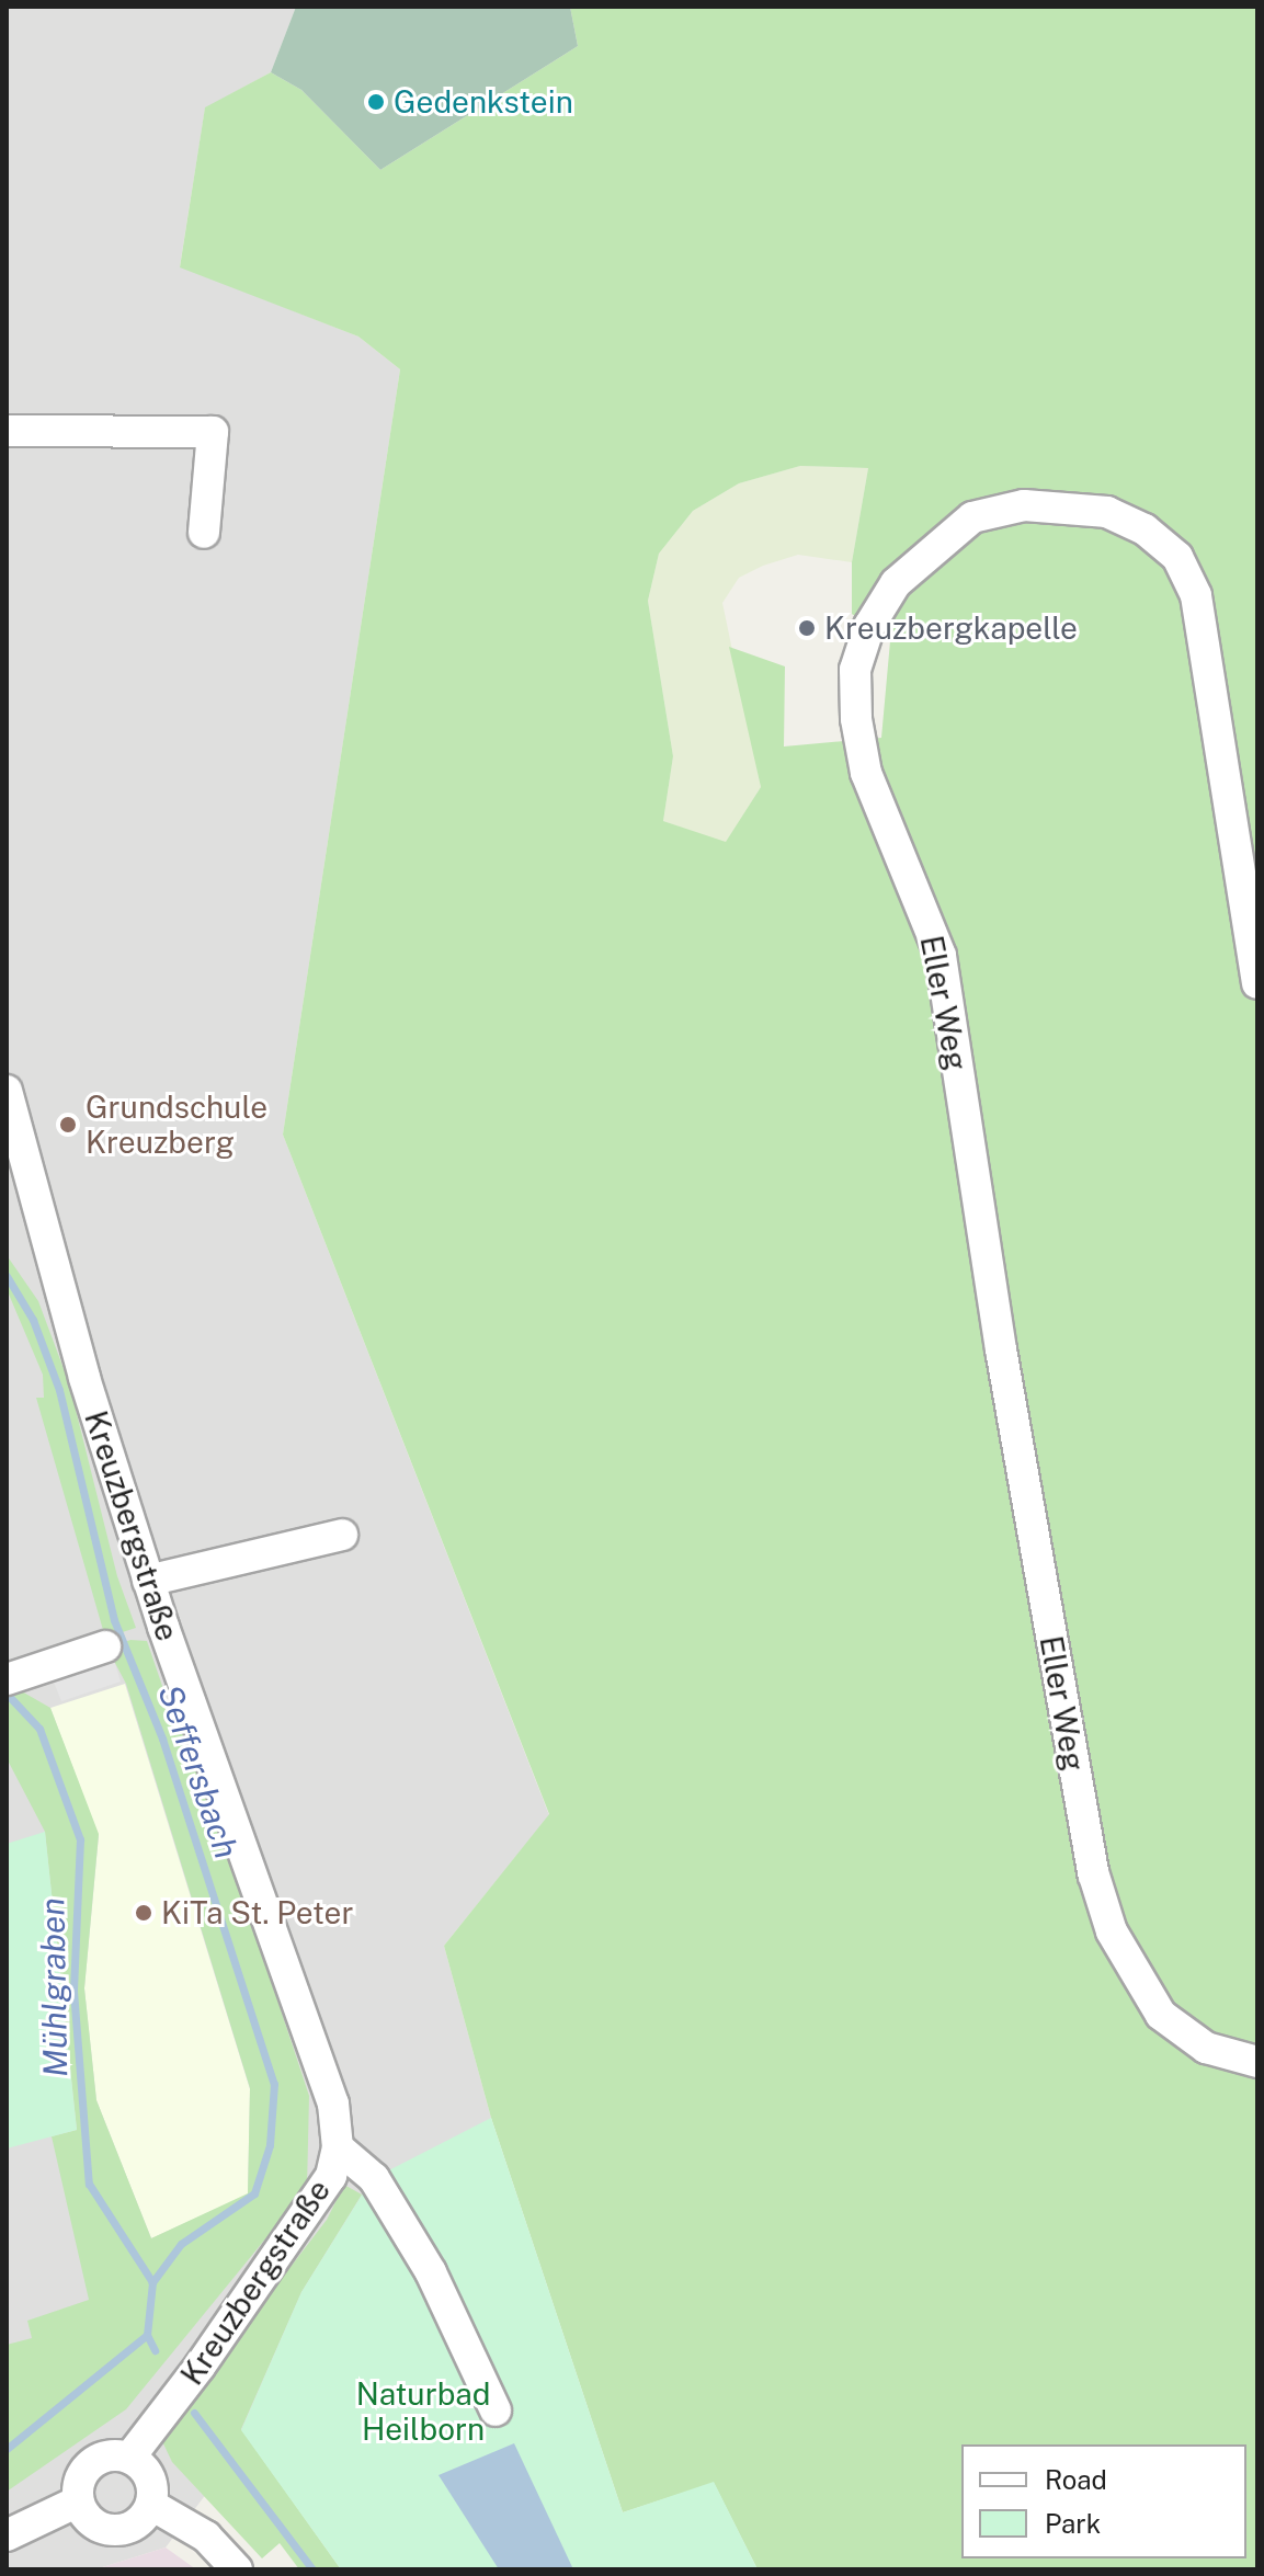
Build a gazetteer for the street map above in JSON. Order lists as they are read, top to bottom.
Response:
{
  "streets": {
    "street": ["Eller Weg", "Kreuzbergstraße"]
  },
  "water": ["Seffersbach", "Mühlgraben"],
  "parks": ["Naturbad Heilborn"],
  "places": [
    "Gedenkstein",
    "Kreuzbergkapelle",
    "Grundschule Kreuzberg",
    "KiTa St. Peter"
  ],
  "legend": ["Road", "Park"]
}
